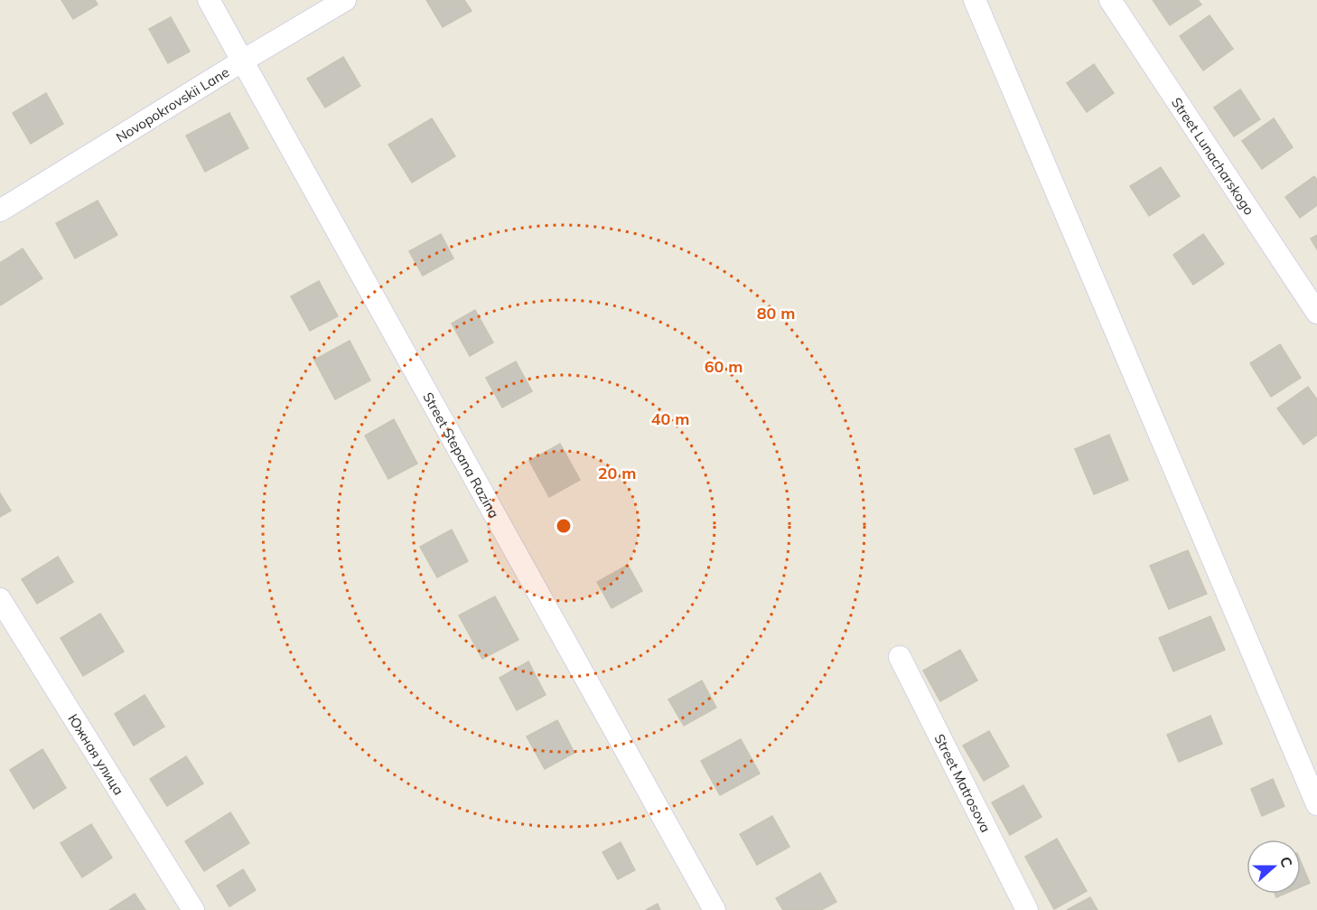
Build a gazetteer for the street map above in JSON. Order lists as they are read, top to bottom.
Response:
{
  "streets": {
    "street": [
      "Novopokrovskii Lane",
      "Street Lunacharskogo",
      "Street Stepana Razina",
      "Южная улица",
      "Street Matrosova"
    ]
  },
  "crossings": [
    ["Novopokrovskii Lane", "Street Stepana Razina"]
  ],
  "north": "right",
  "rings": [
    "80 m",
    "60 m",
    "40 m",
    "20 m"
  ]
}
